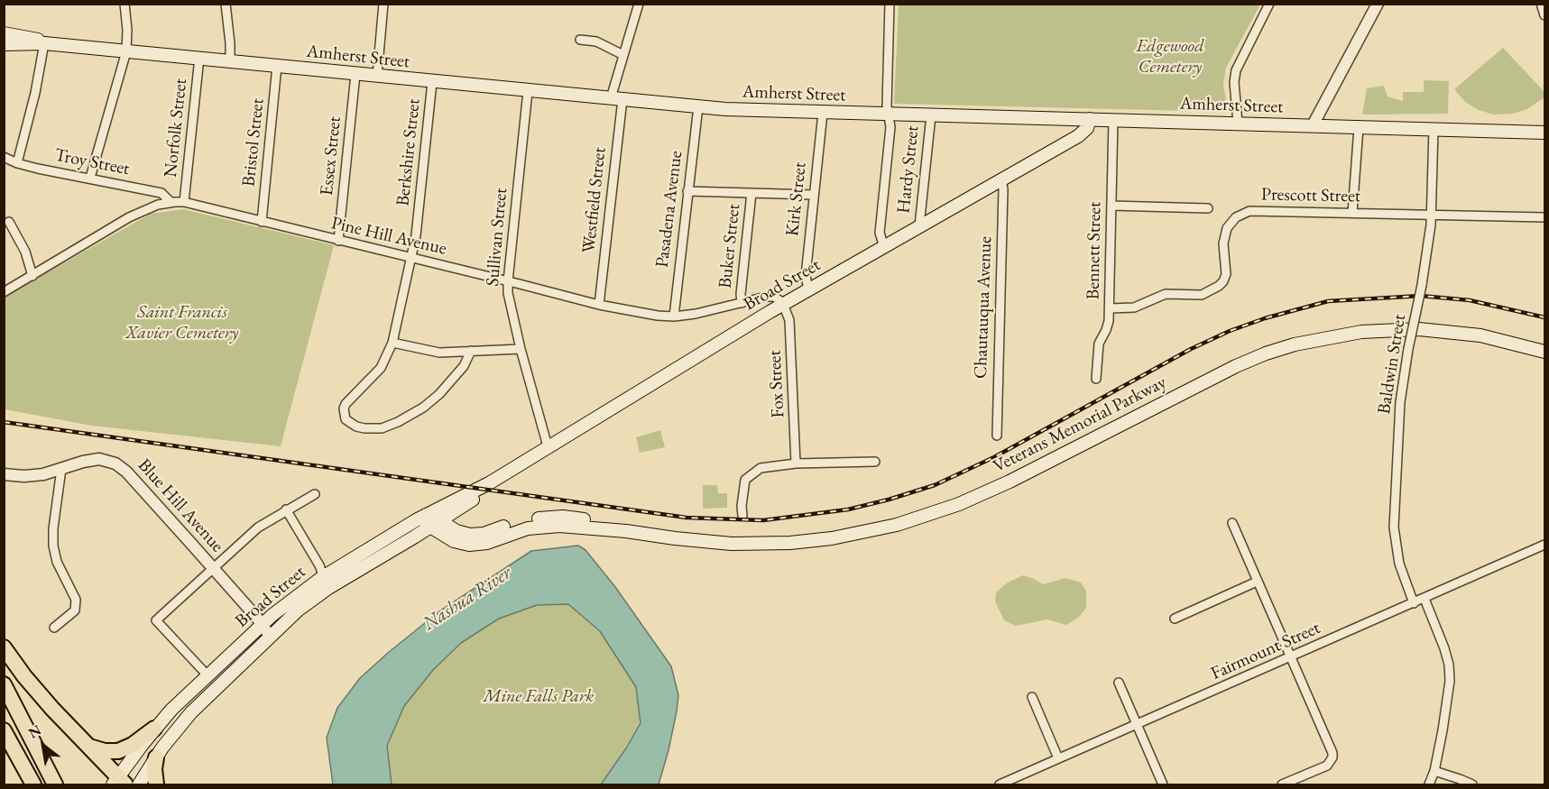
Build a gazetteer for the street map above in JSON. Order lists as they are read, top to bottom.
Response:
{
  "streets": {
    "main road": ["Amherst Street", "Broad Street", "Veterans Memorial Parkway"],
    "street": [
      "Norfolk Street",
      "Bristol Street",
      "Berkshire Street",
      "Essex Street",
      "Troy Street",
      "Hardy Street",
      "Prescott Street",
      "Kirk Street",
      "Westfield Street",
      "Pasadena Avenue",
      "Pine Hill Avenue",
      "Sullivan Street",
      "Buker Street",
      "Bennett Street",
      "Chautauqua Avenue",
      "Baldwin Street",
      "Fox Street",
      "Blue Hill Avenue",
      "Fairmount Street"
    ]
  },
  "crossings": [
    ["Amherst Street", "Norfolk Street"],
    ["Amherst Street", "Bristol Street"],
    ["Amherst Street", "Berkshire Street"],
    ["Amherst Street", "Essex Street"],
    ["Amherst Street", "Hardy Street"],
    ["Amherst Street", "Kirk Street"],
    ["Amherst Street", "Westfield Street"],
    ["Amherst Street", "Pasadena Avenue"],
    ["Amherst Street", "Sullivan Street"],
    ["Amherst Street", "Bennett Street"],
    ["Amherst Street", "Broad Street"],
    ["Amherst Street", "Baldwin Street"],
    ["Norfolk Street", "Pine Hill Avenue"],
    ["Bristol Street", "Pine Hill Avenue"],
    ["Berkshire Street", "Pine Hill Avenue"],
    ["Essex Street", "Pine Hill Avenue"],
    ["Troy Street", "Pine Hill Avenue"],
    ["Hardy Street", "Broad Street"],
    ["Prescott Street", "Bennett Street"],
    ["Prescott Street", "Baldwin Street"],
    ["Kirk Street", "Broad Street"],
    ["Westfield Street", "Pine Hill Avenue"],
    ["Pasadena Avenue", "Pine Hill Avenue"],
    ["Pine Hill Avenue", "Sullivan Street"],
    ["Pine Hill Avenue", "Buker Street"],
    ["Pine Hill Avenue", "Broad Street"],
    ["Pine Hill Avenue", "Fox Street"],
    ["Sullivan Street", "Broad Street"],
    ["Broad Street", "Chautauqua Avenue"],
    ["Broad Street", "Fox Street"],
    ["Broad Street", "Veterans Memorial Parkway"],
    ["Broad Street", "Blue Hill Avenue"],
    ["Baldwin Street", "Fairmount Street"]
  ],
  "water": ["Nashua River"],
  "parks": ["Edgewood Cemetery", "Saint Francis Xavier Cemetery", "Mine Falls Park"],
  "north": "top left"
}
